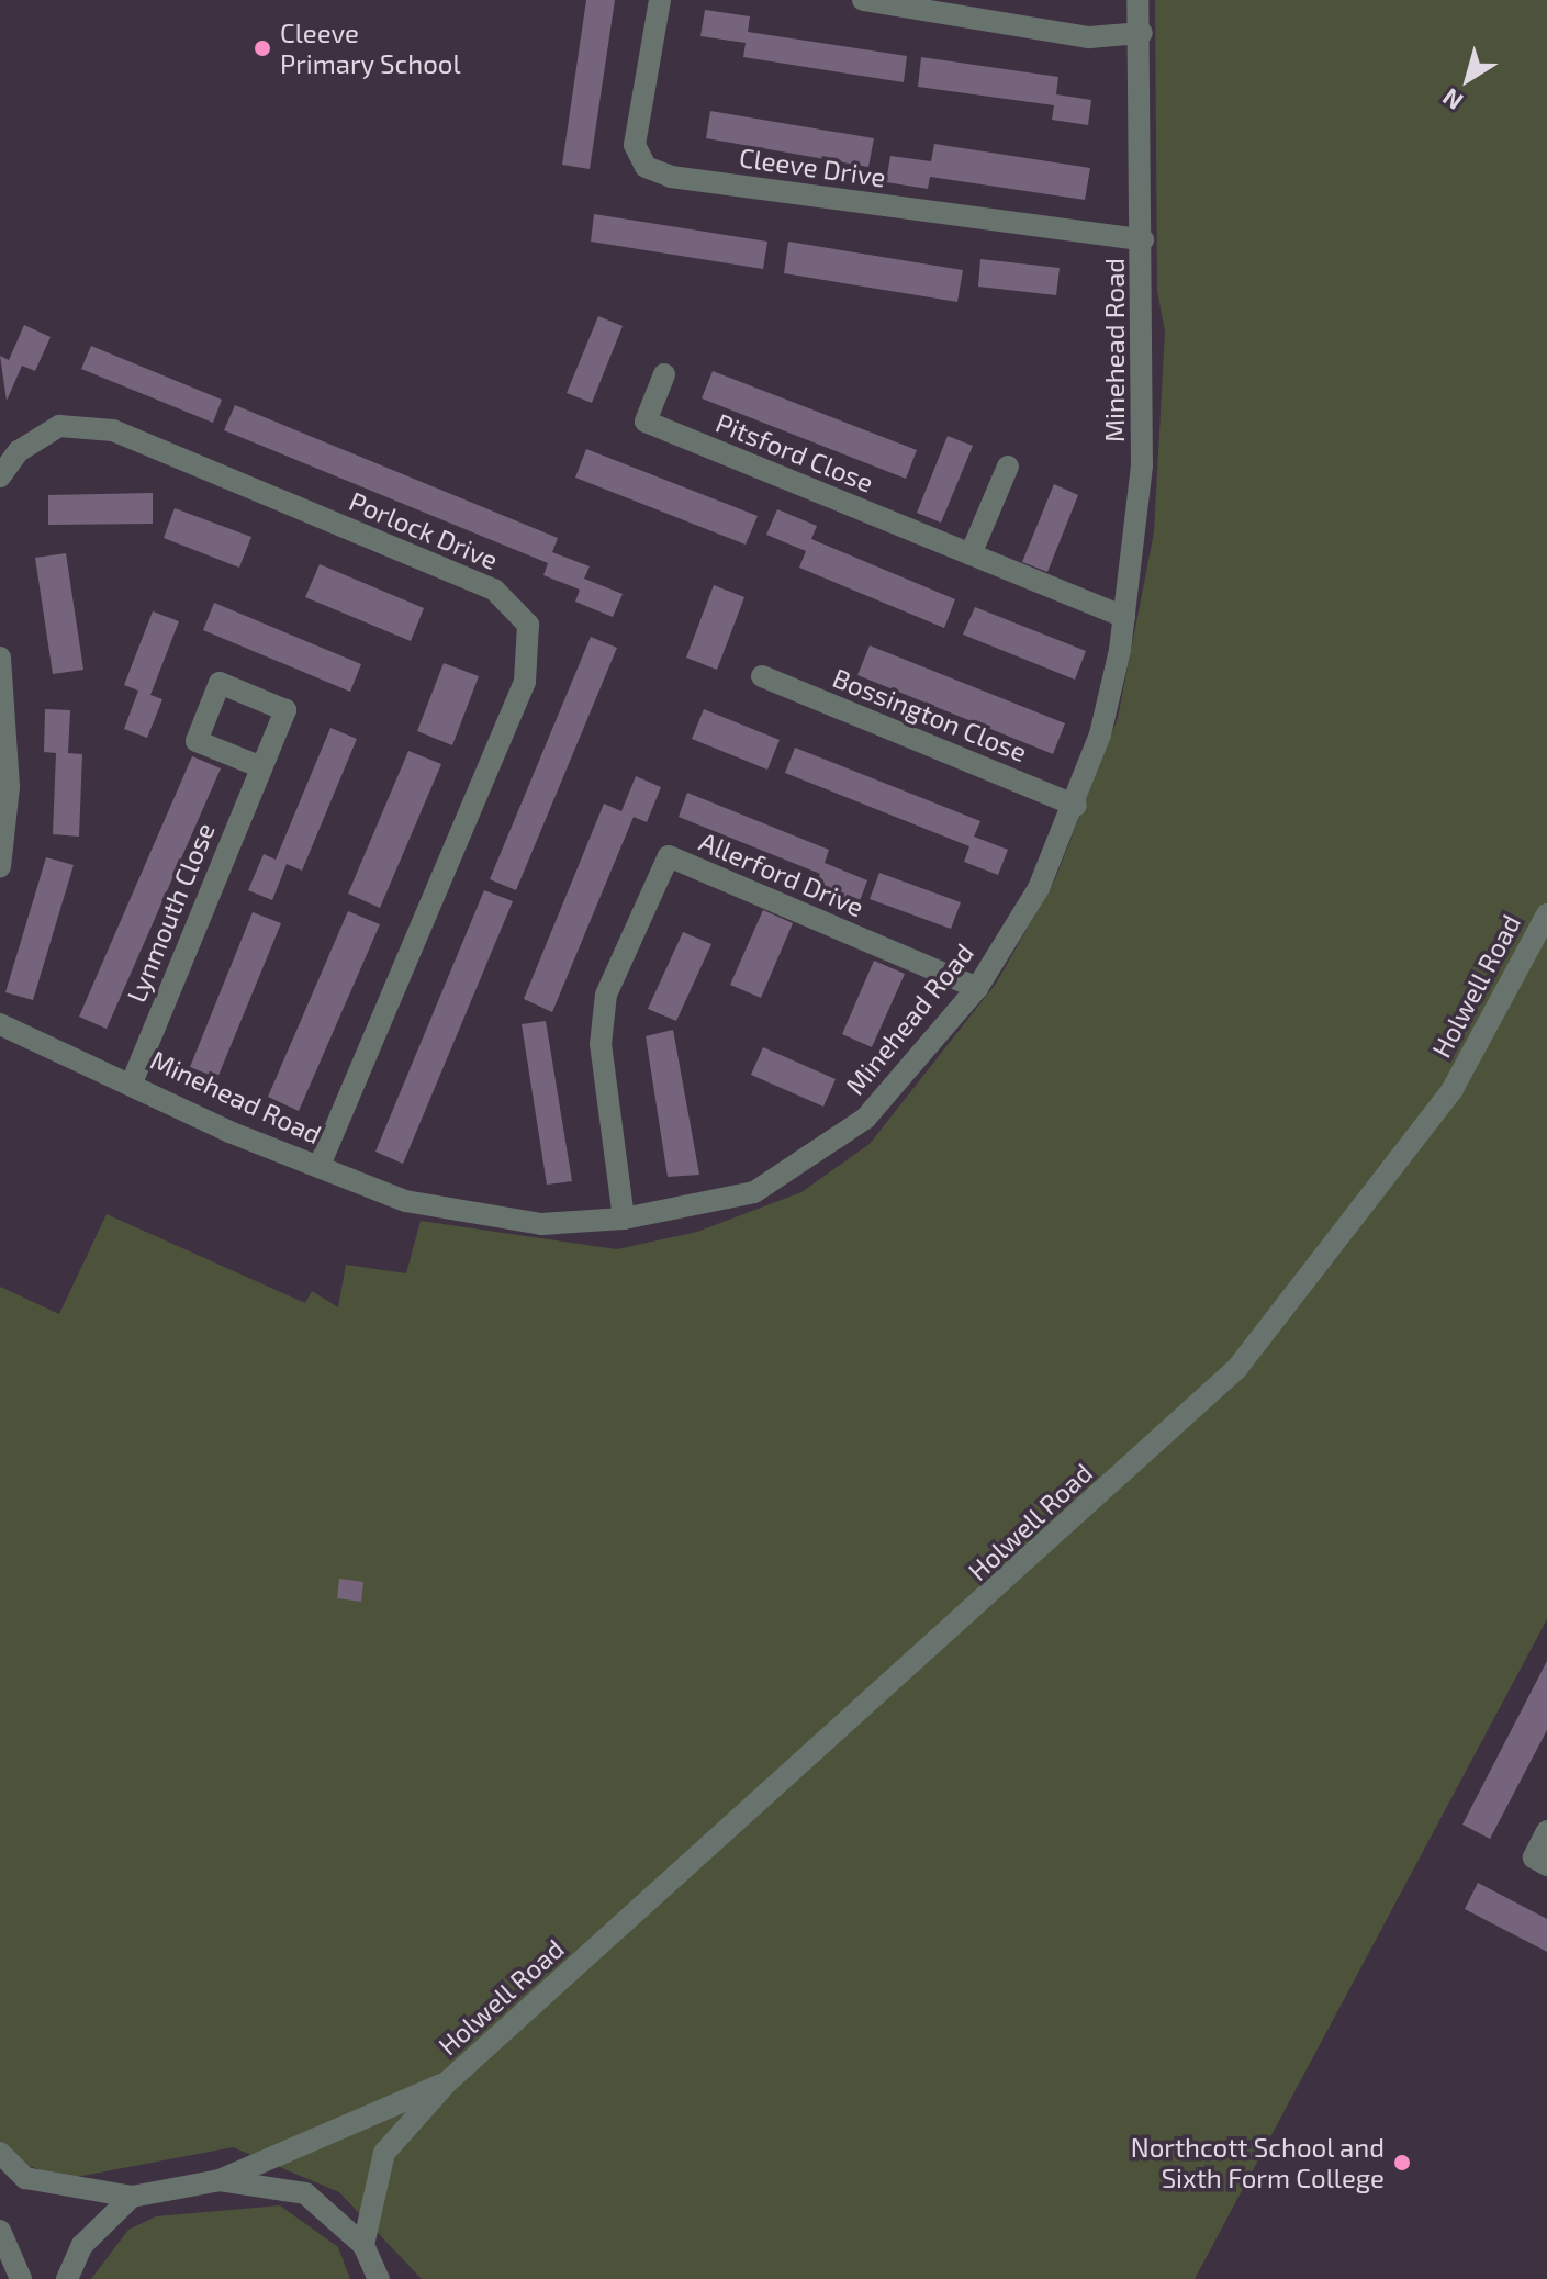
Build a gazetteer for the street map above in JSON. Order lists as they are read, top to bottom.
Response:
{
  "streets": {
    "street": [
      "Cleeve Drive",
      "Minehead Road",
      "Pitsford Close",
      "Porlock Drive",
      "Bossington Close",
      "Allerford Drive",
      "Lynmouth Close",
      "Holwell Road"
    ]
  },
  "crossings": [
    ["Cleeve Drive", "Minehead Road"],
    ["Minehead Road", "Pitsford Close"],
    ["Minehead Road", "Porlock Drive"],
    ["Minehead Road", "Bossington Close"],
    ["Minehead Road", "Allerford Drive"],
    ["Minehead Road", "Lynmouth Close"]
  ],
  "places": ["Cleeve Primary School", "Northcott School and Sixth Form College"],
  "north": "bottom left"
}
